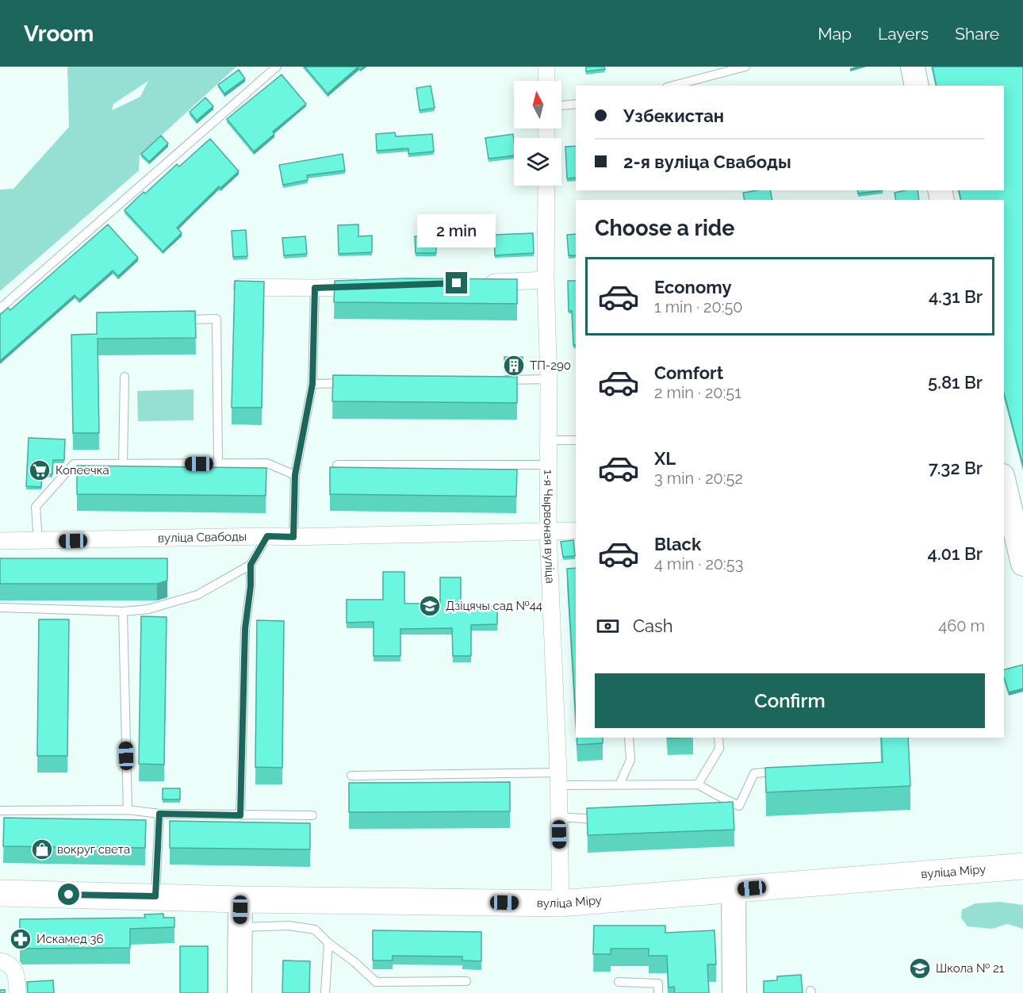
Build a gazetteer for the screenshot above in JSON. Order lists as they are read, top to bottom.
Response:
{
  "streets": {
    "main road": ["вуліца Міру"],
    "street": ["1-я Чырвоная вуліца", "вуліца Свабоды"]
  },
  "crossings": [
    ["1-я Чырвоная вуліца", "вуліца Свабоды"],
    ["1-я Чырвоная вуліца", "вуліца Міру"]
  ],
  "places": {
    "building": ["ТП-290"],
    "supermarket": ["Копеечка"],
    "school or university": ["Дзіцячы сад №44", "Школа № 21"],
    "shop": ["вокруг света"],
    "pharmacy": ["Искамед 36"]
  },
  "north": "top",
  "page": {
    "header": "Vroom",
    "nav": ["Map", "Layers", "Share"],
    "banner": ["Узбекистан", "2-я вуліца Свабоды"],
    "heading": "Choose a ride",
    "bubble": "2 min",
    "list": [
      {
        "name": "Economy",
        "note": "1 min · 20:50",
        "value": "4.31 Br"
      },
      {
        "name": "Comfort",
        "note": "2 min · 20:51",
        "value": "5.81 Br"
      },
      {
        "name": "XL",
        "note": "3 min · 20:52",
        "value": "7.32 Br"
      },
      {
        "name": "Black",
        "note": "4 min · 20:53",
        "value": "4.01 Br"
      }
    ],
    "pay": ["Cash", "460 m"],
    "buttons": "Confirm"
  }
}
